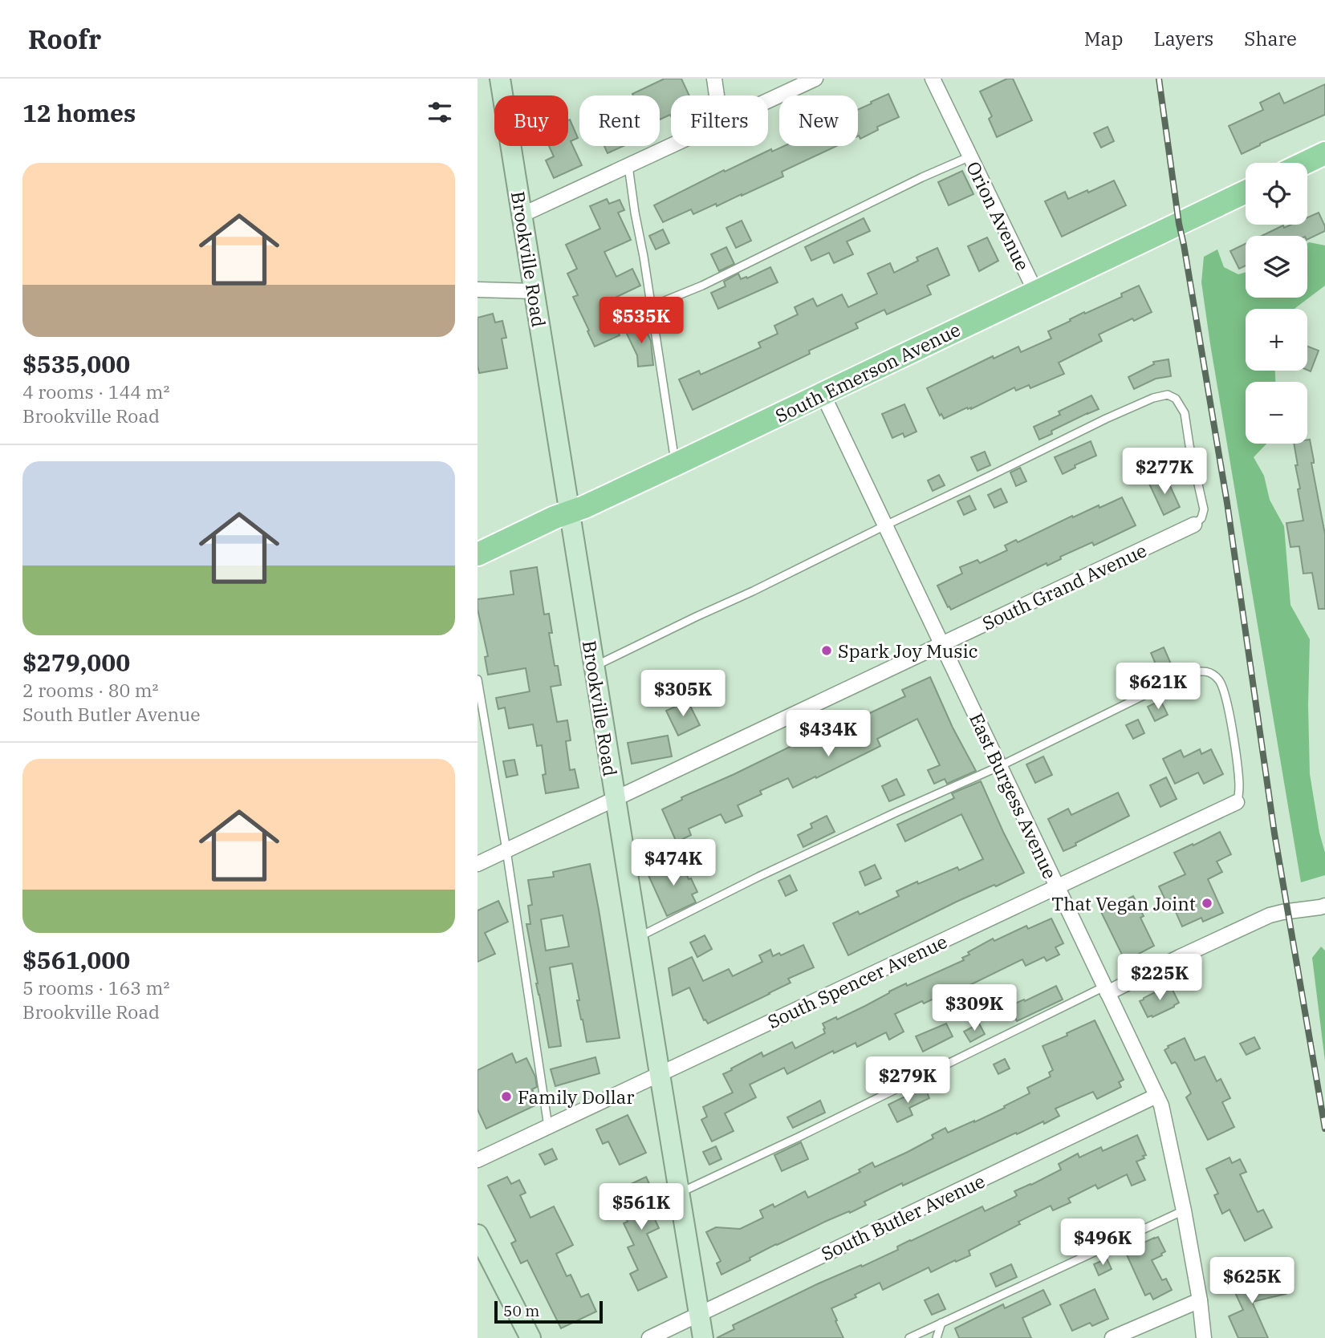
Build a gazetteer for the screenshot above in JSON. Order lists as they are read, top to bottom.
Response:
{
  "streets": {
    "main road": ["South Emerson Avenue"],
    "street": [
      "Orion Avenue",
      "Brookville Road",
      "South Grand Avenue",
      "East Burgess Avenue",
      "South Spencer Avenue",
      "South Butler Avenue"
    ]
  },
  "crossings": [
    ["Orion Avenue", "South Emerson Avenue"],
    ["Brookville Road", "South Emerson Avenue"],
    ["Brookville Road", "South Grand Avenue"],
    ["Brookville Road", "South Spencer Avenue"],
    ["Brookville Road", "South Butler Avenue"],
    ["South Emerson Avenue", "East Burgess Avenue"],
    ["South Grand Avenue", "East Burgess Avenue"],
    ["East Burgess Avenue", "South Spencer Avenue"],
    ["East Burgess Avenue", "South Butler Avenue"]
  ],
  "places": ["Spark Joy Music", "That Vegan Joint", "Family Dollar"],
  "scale_bar": "50 m",
  "page": {
    "header": "Roofr",
    "nav": ["Map", "Layers", "Share"],
    "heading": "12 homes",
    "chip": [
      "Buy",
      "Rent",
      "Filters",
      "New"
    ],
    "list": [
      {
        "name": "$535,000",
        "note": "4 rooms · 144 m² · Brookville Road"
      },
      {
        "name": "$279,000",
        "note": "2 rooms · 80 m² · South Butler Avenue"
      },
      {
        "name": "$561,000",
        "note": "5 rooms · 163 m² · Brookville Road"
      }
    ],
    "map_buttons": ["+", "−"],
    "price": [
      "$535K",
      "$277K",
      "$621K",
      "$305K",
      "$434K",
      "$474K",
      "$225K",
      "$309K",
      "$279K",
      "$561K",
      "$496K",
      "$625K"
    ],
    "scale": "50 m"
  }
}
